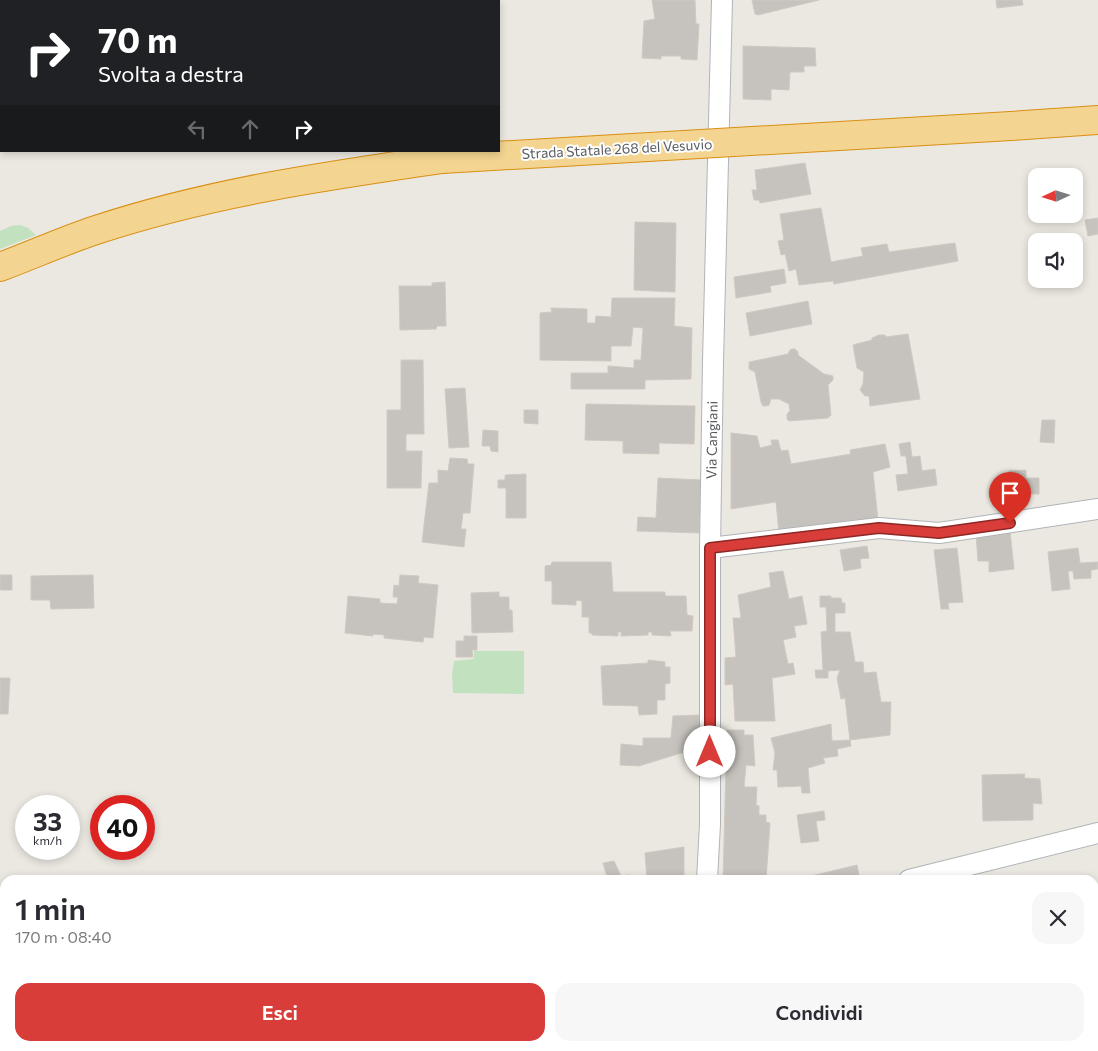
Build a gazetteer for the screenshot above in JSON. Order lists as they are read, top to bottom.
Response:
{
  "streets": {
    "highway": ["Strada Statale 268 del Vesuvio"],
    "street": ["Via Cangiani"]
  },
  "north": "left",
  "page": {
    "turn": ["70 m", "Svolta a destra"],
    "speed": "33 km/h",
    "limit": "40",
    "heading": ["1 min", "170 m · 08:40"],
    "buttons": ["Esci", "Condividi"]
  }
}
